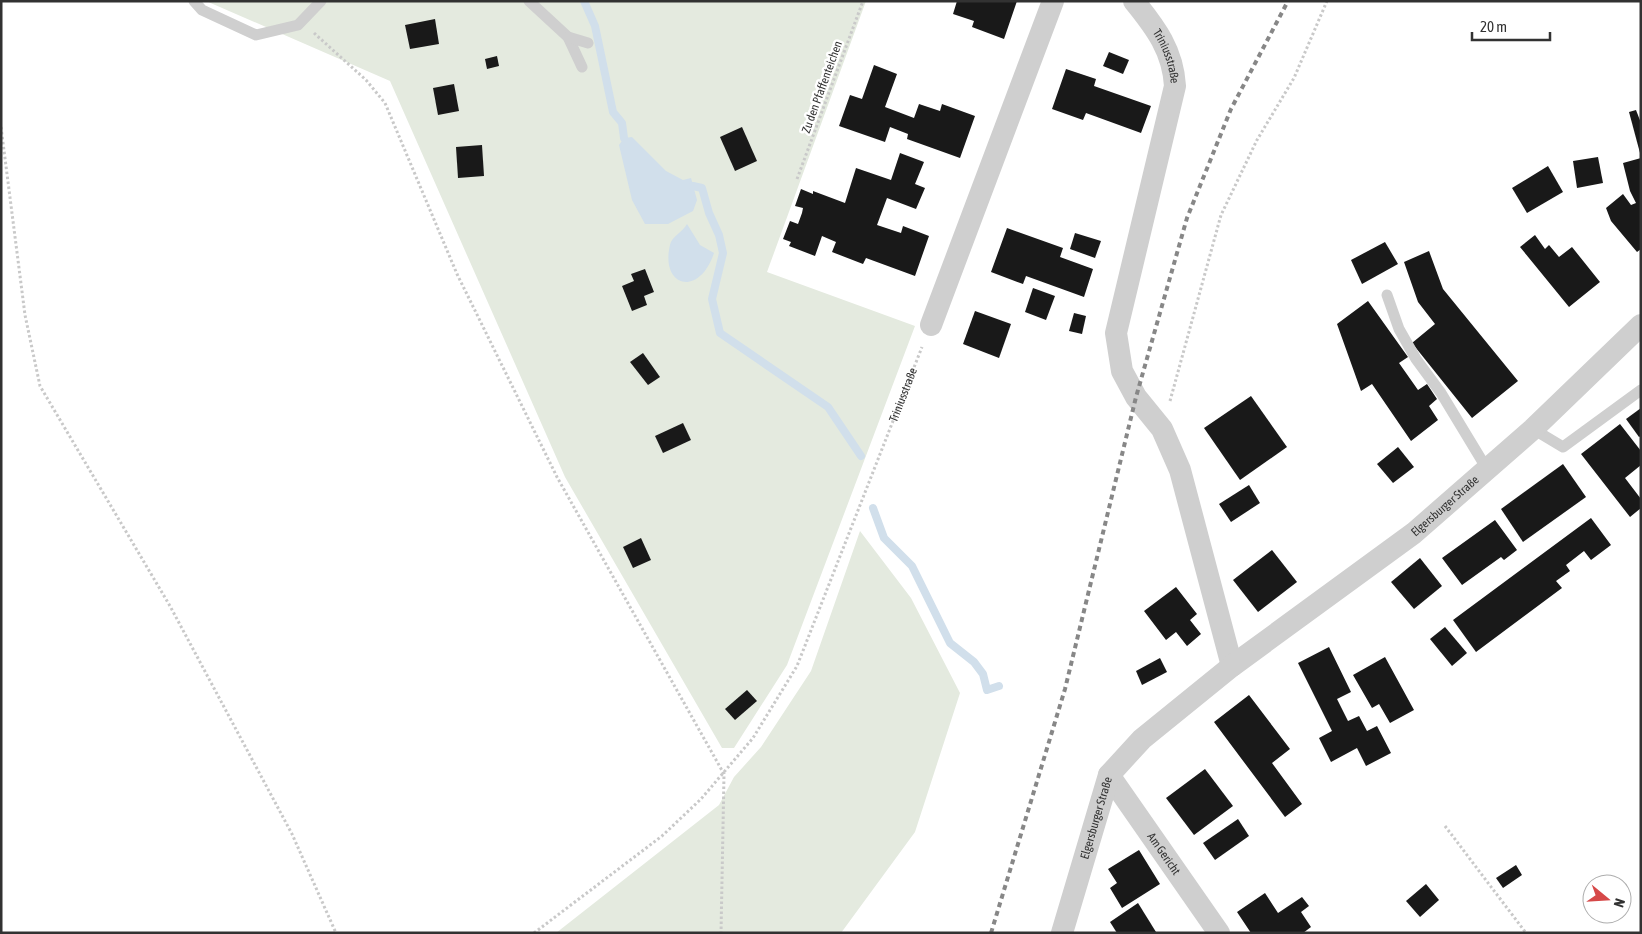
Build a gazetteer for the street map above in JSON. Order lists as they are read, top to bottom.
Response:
{
  "streets": {
    "street": ["Triniusstraße", "Elgersburger Straße", "Am Gericht"],
    "path": ["Zu den Pfaffenteichen"]
  },
  "crossings": [
    ["Elgersburger Straße", "Am Gericht"]
  ],
  "scale_bar": "20 m",
  "north": "right"
}
